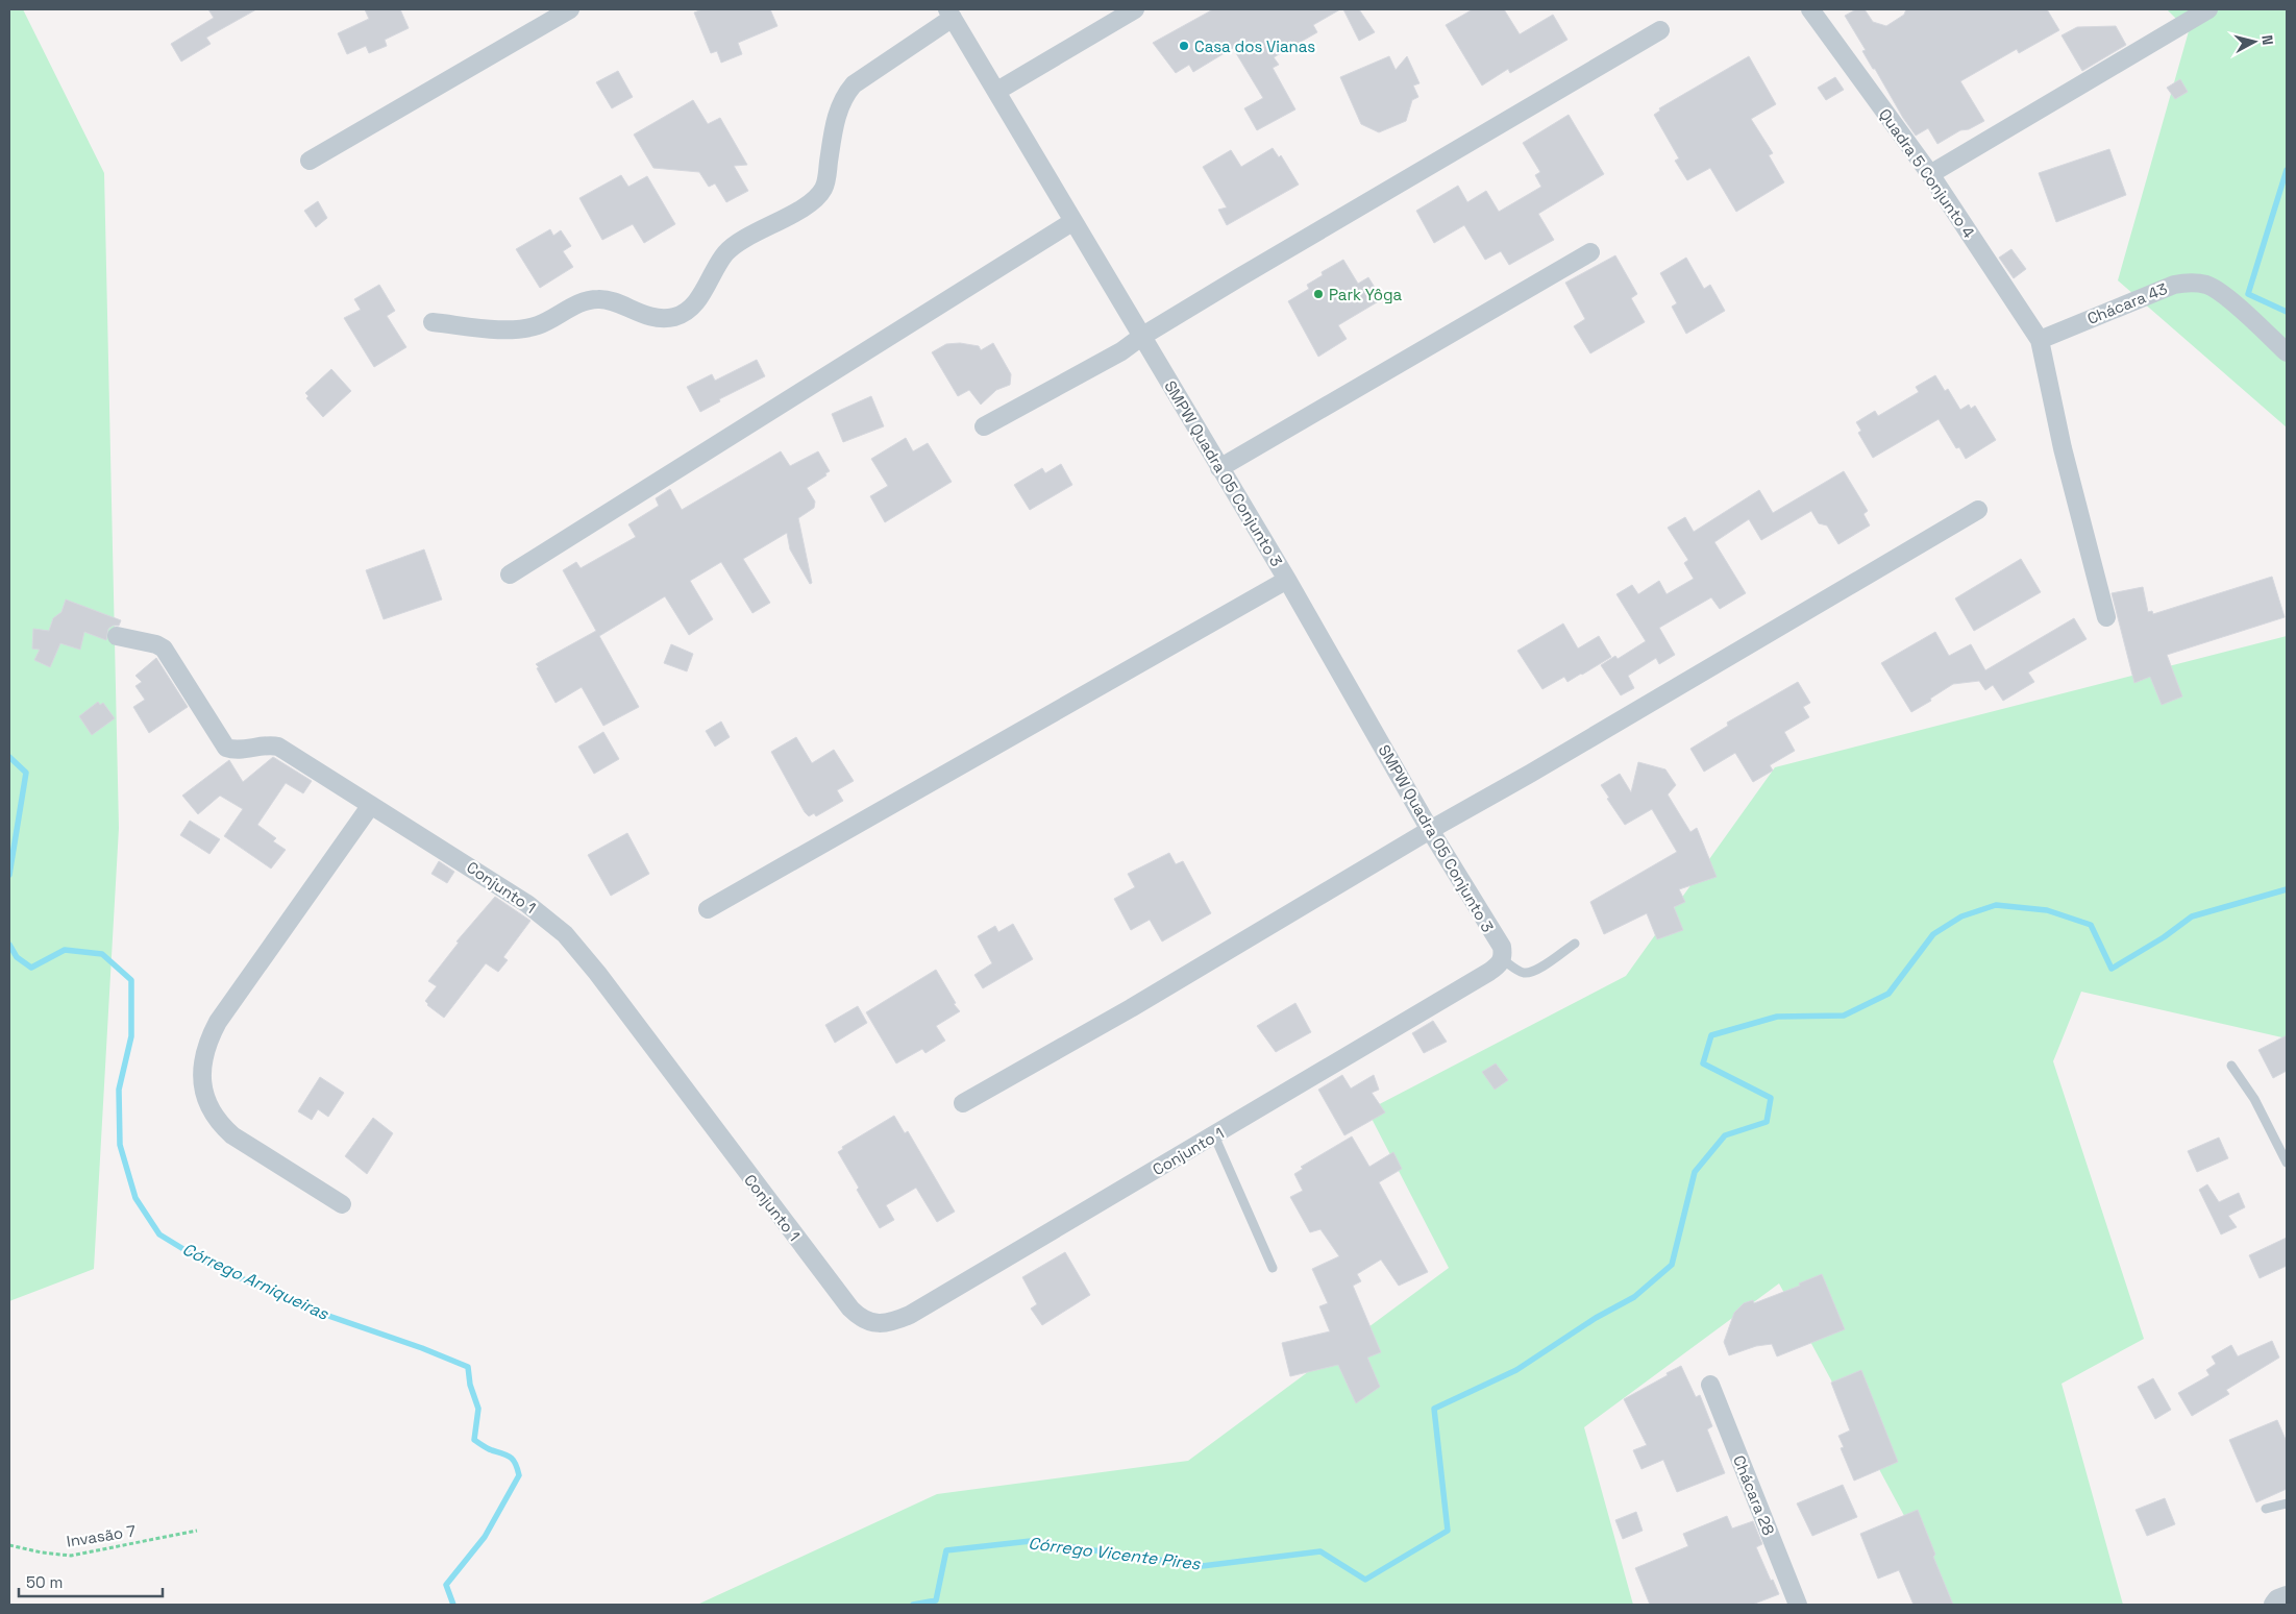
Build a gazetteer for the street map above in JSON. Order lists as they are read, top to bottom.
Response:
{
  "streets": {
    "street": [
      "Quadra 5 Conjunto 4",
      "Chácara 43",
      "SMPW Quadra 05 Conjunto 3",
      "Conjunto 1",
      "Chácara 28"
    ],
    "path": ["Invasão 7"]
  },
  "crossings": [
    ["Quadra 5 Conjunto 4", "Chácara 43"],
    ["SMPW Quadra 05 Conjunto 3", "Conjunto 1"]
  ],
  "water": ["Córrego Arniqueiras", "Córrego Vicente Pires"],
  "places": ["Casa dos Vianas", "Park Yôga"],
  "scale_bar": "50 m",
  "north": "right"
}
